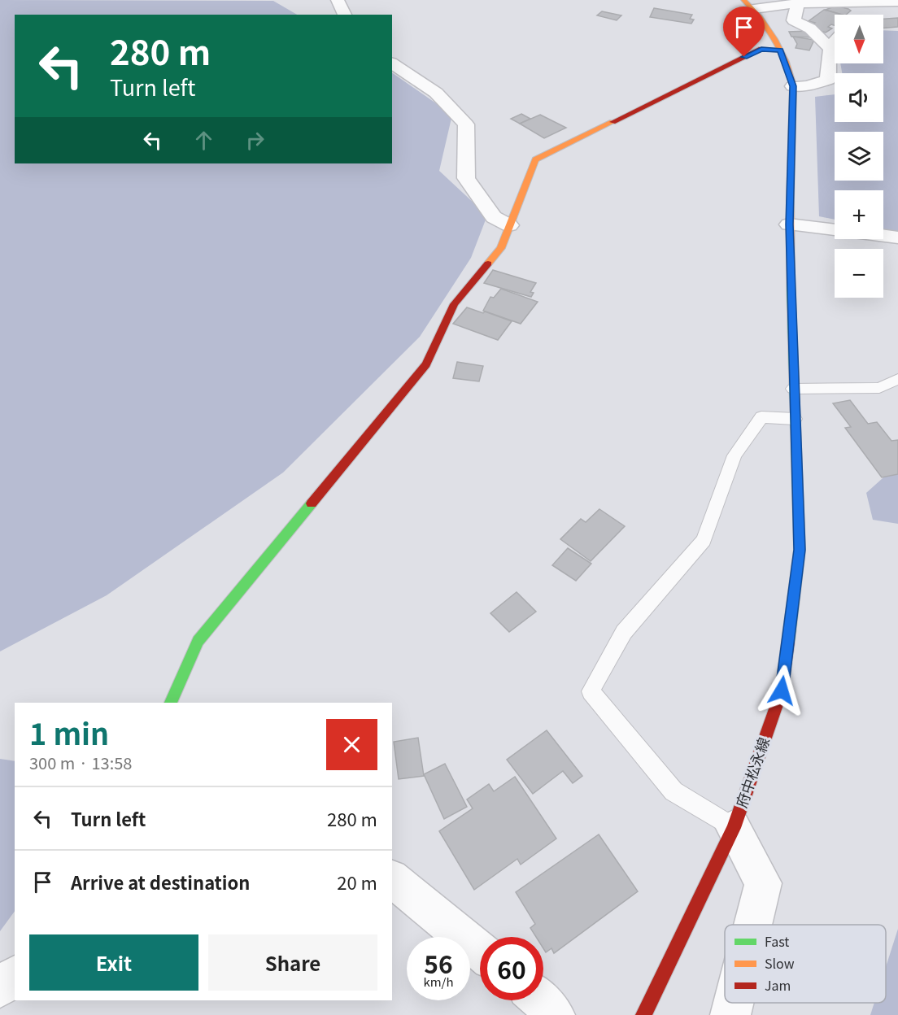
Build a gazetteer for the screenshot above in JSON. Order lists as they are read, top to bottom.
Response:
{
  "streets": {
    "main road": ["府中松永線"]
  },
  "legend": ["Fast", "Slow", "Jam"],
  "north": "bottom",
  "page": {
    "map_buttons": ["+", "−"],
    "turn": ["280 m", "Turn left"],
    "heading": ["1 min", "300 m · 13:58"],
    "list": [
      {
        "name": "Turn left",
        "value": "280 m"
      },
      {
        "name": "Arrive at destination",
        "value": "20 m"
      }
    ],
    "buttons": ["Exit", "Share"],
    "speed": "56 km/h",
    "limit": "60"
  }
}
